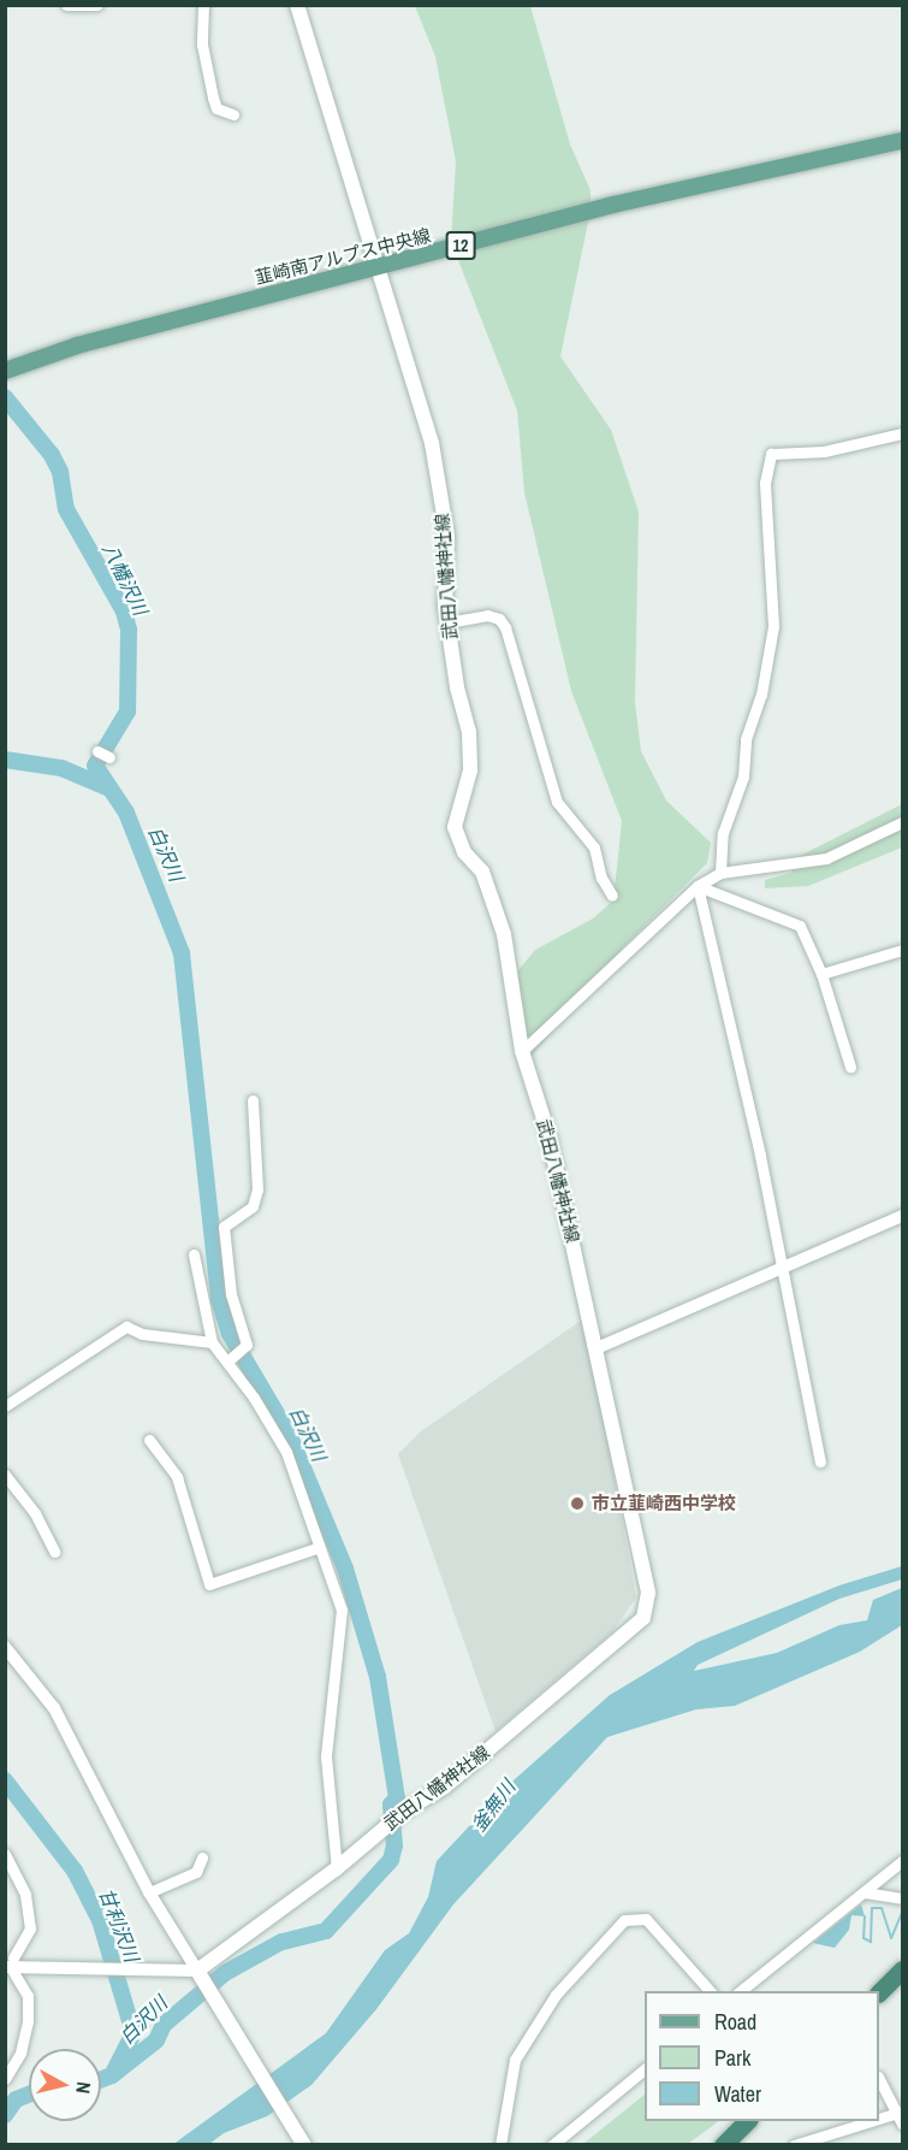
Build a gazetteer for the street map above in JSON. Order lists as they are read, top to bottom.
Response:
{
  "streets": {
    "main road": ["12", "韮崎南アルプス中央線", "武田八幡神社線"]
  },
  "crossings": [
    ["韮崎南アルプス中央線", "武田八幡神社線"]
  ],
  "water": [
    "八幡沢川",
    "白沢川",
    "釜無川",
    "甘利沢川"
  ],
  "places": ["市立韮崎西中学校"],
  "legend": ["Road", "Park", "Water"],
  "north": "right"
}
